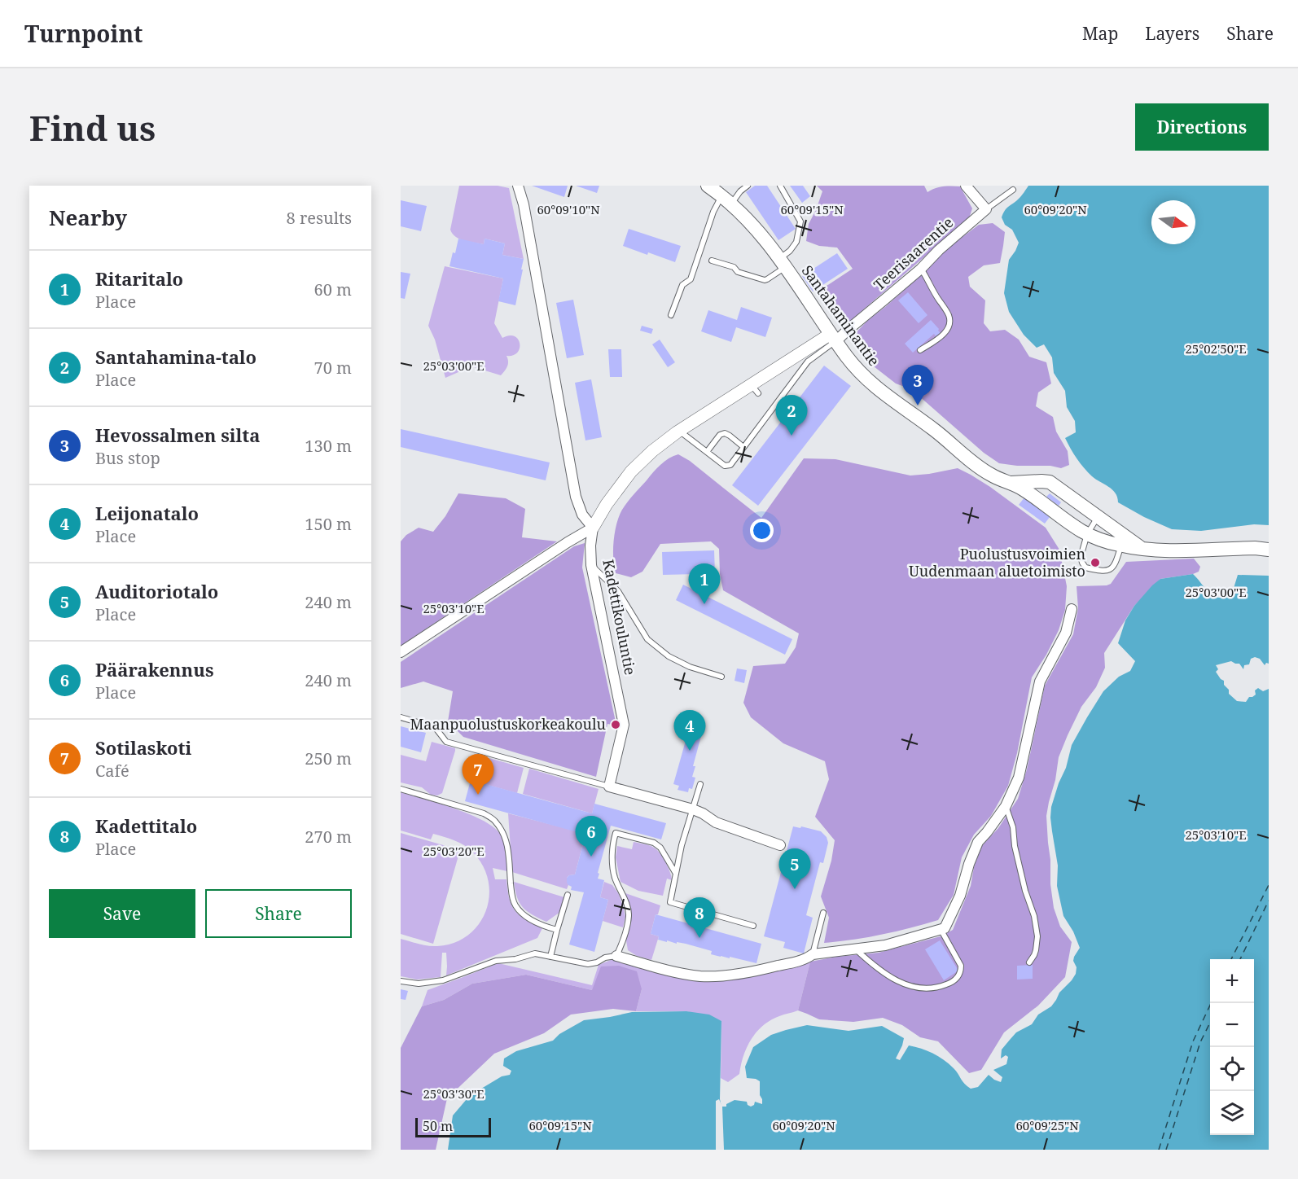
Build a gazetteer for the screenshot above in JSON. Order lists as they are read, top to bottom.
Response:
{
  "streets": {
    "main road": ["Santahaminantie"],
    "street": ["Teerisaarentie", "Kadettikouluntie"]
  },
  "crossings": [
    ["Teerisaarentie", "Santahaminantie"],
    ["Teerisaarentie", "Kadettikouluntie"],
    ["Santahaminantie", "Kadettikouluntie"]
  ],
  "places": ["Puolustusvoimien Uudenmaan aluetoimisto", "Maanpuolustuskorkeakoulu"],
  "scale_bar": "50 m",
  "north": "right",
  "page": {
    "header": "Turnpoint",
    "nav": ["Map", "Layers", "Share"],
    "buttons": [
      "Directions",
      ["Save", "Share"]
    ],
    "title": "Find us",
    "heading": ["Nearby", "8 results"],
    "list": [
      {
        "mark": "1",
        "name": "Ritaritalo",
        "note": "Place",
        "value": "60 m"
      },
      {
        "mark": "2",
        "name": "Santahamina-talo",
        "note": "Place",
        "value": "70 m"
      },
      {
        "mark": "3",
        "name": "Hevossalmen silta",
        "note": "Bus stop",
        "value": "130 m"
      },
      {
        "mark": "4",
        "name": "Leijonatalo",
        "note": "Place",
        "value": "150 m"
      },
      {
        "mark": "5",
        "name": "Auditoriotalo",
        "note": "Place",
        "value": "240 m"
      },
      {
        "mark": "6",
        "name": "Päärakennus",
        "note": "Place",
        "value": "240 m"
      },
      {
        "mark": "7",
        "name": "Sotilaskoti",
        "note": "Café",
        "value": "250 m"
      },
      {
        "mark": "8",
        "name": "Kadettitalo",
        "note": "Place",
        "value": "270 m"
      }
    ],
    "pins": [
      "3",
      "2",
      "1",
      "4",
      "7",
      "6",
      "5",
      "8"
    ],
    "map_buttons": ["+", "−"],
    "scale": "50 m"
  },
  "coordinates": [
    "60°09'10\"N",
    "60°09'15\"N",
    "60°09'20\"N",
    "25°02'50\"E",
    "25°03'00\"E",
    "25°03'10\"E",
    "25°03'20\"E",
    "25°03'30\"E",
    "60°09'25\"N"
  ]
}
